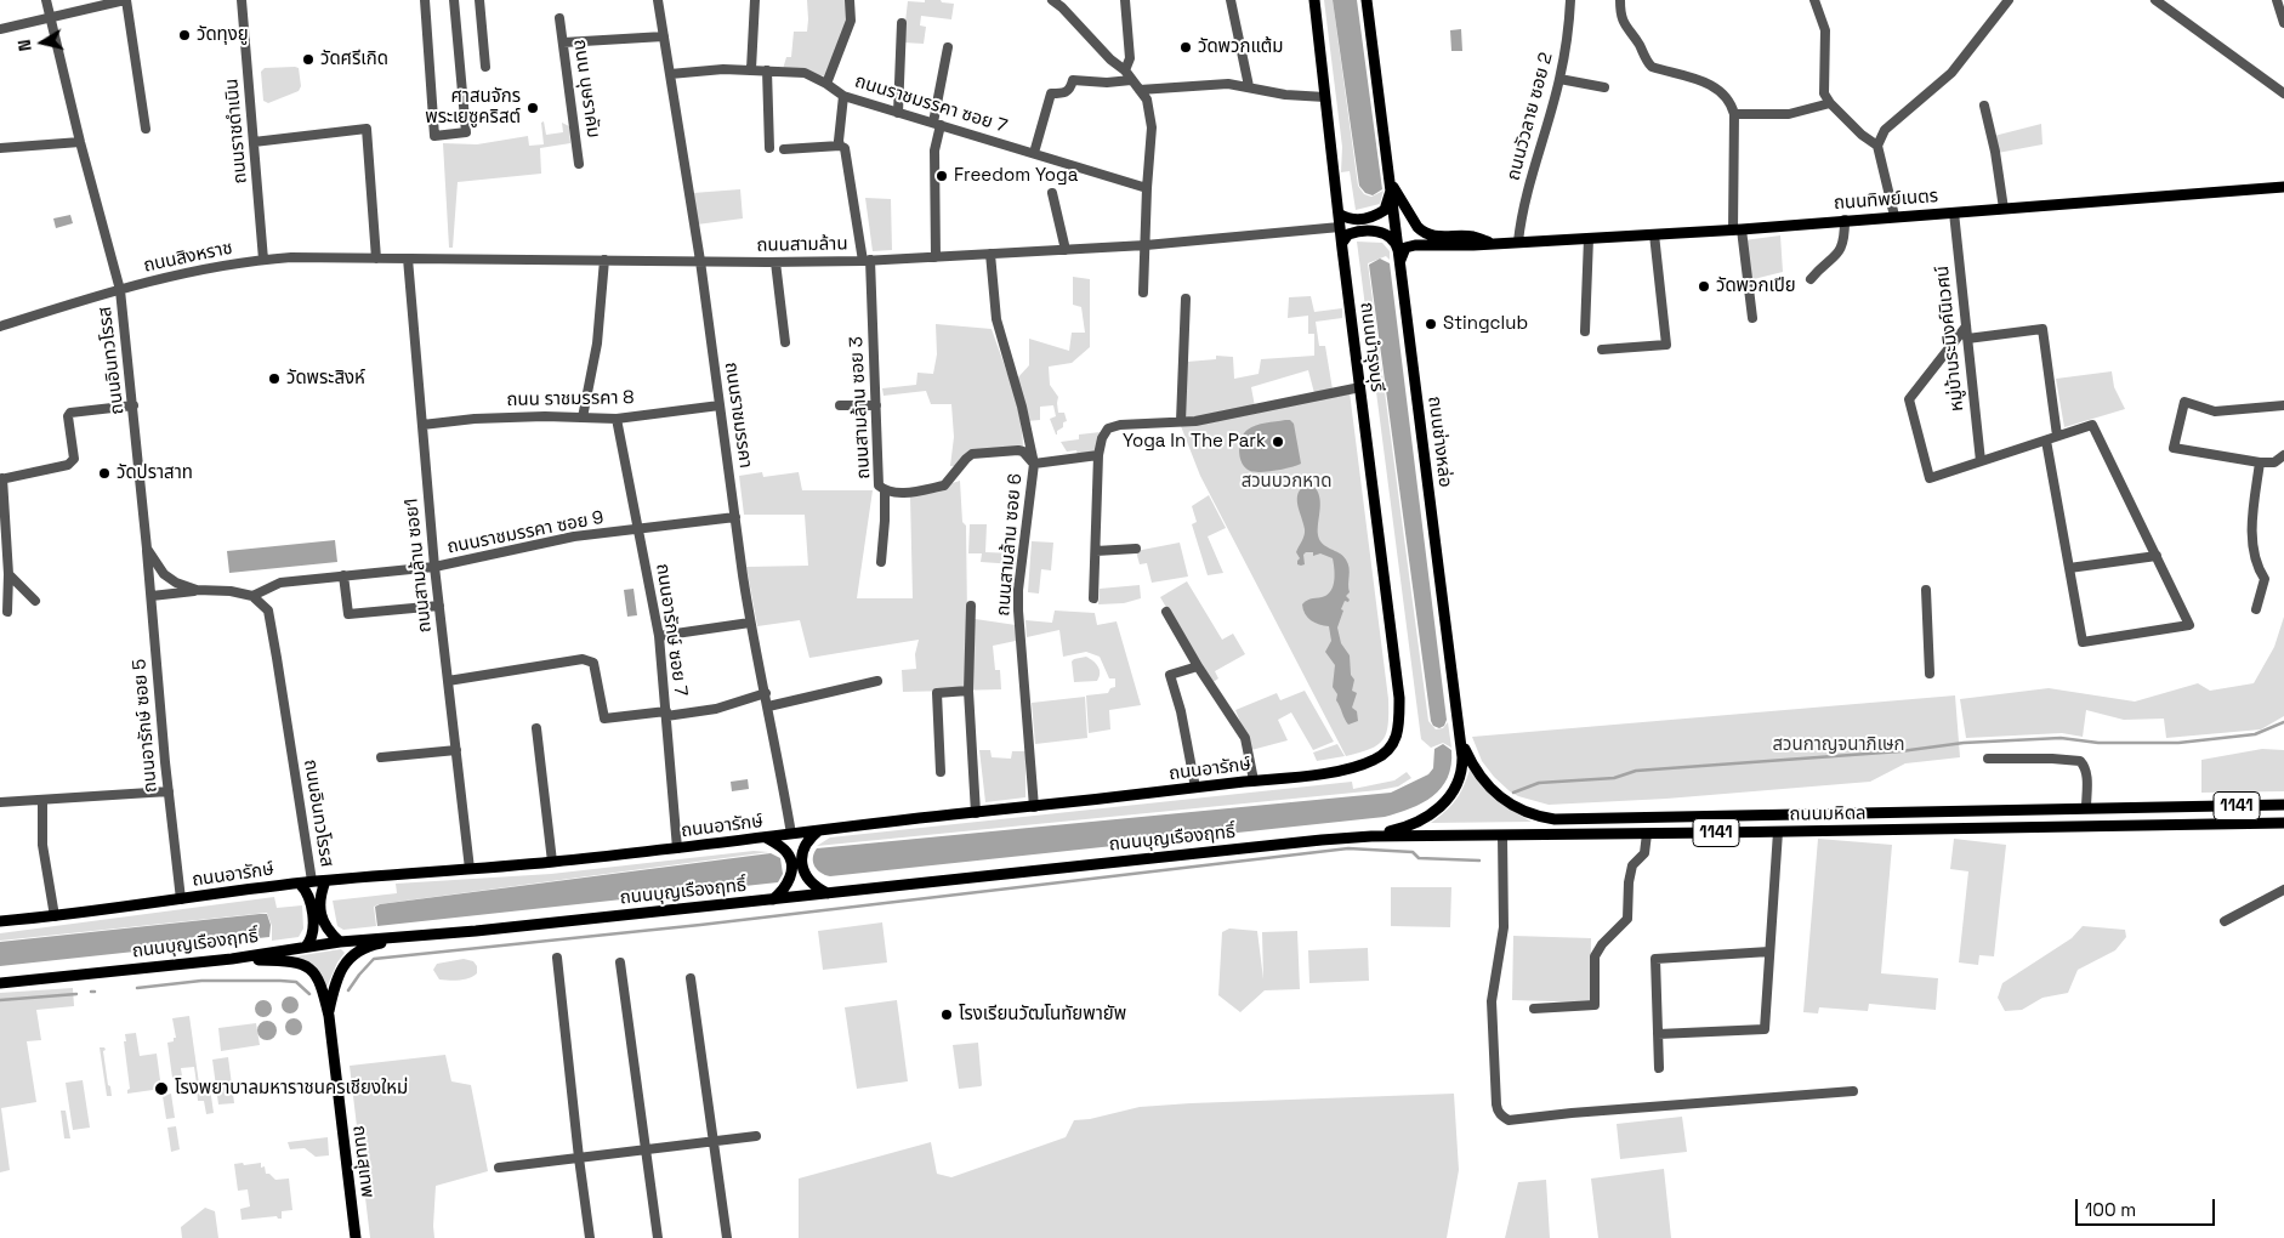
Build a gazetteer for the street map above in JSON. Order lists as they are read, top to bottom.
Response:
{
  "streets": {
    "main road": [
      "ถนนทิพย์เนตร",
      "ถนนบำรุงบุรี",
      "ถนนช่างหล่อ",
      "ถนนอารักษ์",
      "1141",
      "ถนนมหิดล",
      "ถนนบุญเรืองฤทธิ์",
      "ถนนสุเทพ"
    ],
    "street": [
      "ถนน บุษราคัม",
      "ถนนราชมรรคา ซอย 7",
      "ถนนวัวลาย ซอย 2",
      "ถนนราชดำเนิน",
      "ถนนสามล้าน",
      "ถนนสิงหราช",
      "หมู่บ้านระมิงค์นิเวศน์",
      "ถนนอินทวโรรส",
      "ถนน ราชมรรคา 8",
      "ถนนสามล้าน ซอย 3",
      "ถนนราชมรรคา",
      "ถนนราชมรรคา ซอย 9",
      "ถนนสามล้าน ซอย 6",
      "ถนนสามล้าน ซอย1",
      "ถนนอารักษ์ ซอย 7",
      "ถนนอารักษ์ ซอย 5"
    ]
  },
  "crossings": [
    ["ถนนราชมรรคา ซอย 7", "ถนนราชมรรคา"],
    ["ถนนวัวลาย ซอย 2", "ถนนทิพย์เนตร"],
    ["ถนนราชดำเนิน", "ถนนสามล้าน"],
    ["ถนนราชดำเนิน", "ถนนสิงหราช"],
    ["ถนนทิพย์เนตร", "หมู่บ้านระมิงค์นิเวศน์"],
    ["ถนนทิพย์เนตร", "ถนนช่างหล่อ"],
    ["ถนนสามล้าน", "ถนนสิงหราช"],
    ["ถนนสามล้าน", "ถนนบำรุงบุรี"],
    ["ถนนสามล้าน", "ถนนสามล้าน ซอย 3"],
    ["ถนนสามล้าน", "ถนนราชมรรคา"],
    ["ถนนสามล้าน", "ถนนสามล้าน ซอย 6"],
    ["ถนนสามล้าน", "ถนนสามล้าน ซอย1"],
    ["ถนนสิงหราช", "ถนนอินทวโรรส"],
    ["ถนนบำรุงบุรี", "ถนนอารักษ์"],
    ["ถนนอินทวโรรส", "ถนนราชมรรคา ซอย 9"],
    ["ถนนอินทวโรรส", "ถนนอารักษ์ ซอย 5"],
    ["ถนนอินทวโรรส", "ถนนอารักษ์"],
    ["ถนน ราชมรรคา 8", "ถนนราชมรรคา"],
    ["ถนน ราชมรรคา 8", "ถนนสามล้าน ซอย1"],
    ["ถนน ราชมรรคา 8", "ถนนอารักษ์ ซอย 7"],
    ["ถนนสามล้าน ซอย 3", "ถนนสามล้าน ซอย 6"],
    ["ถนนราชมรรคา", "ถนนราชมรรคา ซอย 9"],
    ["ถนนราชมรรคา", "ถนนอารักษ์"],
    ["ถนนช่างหล่อ", "ถนนมหิดล"],
    ["ถนนช่างหล่อ", "ถนนบุญเรืองฤทธิ์"],
    ["ถนนราชมรรคา ซอย 9", "ถนนสามล้าน ซอย1"],
    ["ถนนราชมรรคา ซอย 9", "ถนนอารักษ์ ซอย 7"],
    ["ถนนสามล้าน ซอย 6", "ถนนอารักษ์"],
    ["ถนนสามล้าน ซอย1", "ถนนอารักษ์"],
    ["ถนนอารักษ์ ซอย 7", "ถนนอารักษ์"],
    ["ถนนอารักษ์ ซอย 5", "ถนนอารักษ์"],
    ["ถนนมหิดล", "ถนนบุญเรืองฤทธิ์"],
    ["ถนนบุญเรืองฤทธิ์", "ถนนสุเทพ"]
  ],
  "parks": ["สวนบวกหาด", "สวนกาญจนาภิเษก"],
  "places": [
    "วัดทุงยู",
    "วัดพวกแต้ม",
    "วัดศรีเกิด",
    "ศาสนจักร พระเยซูคริสต์",
    "Freedom Yoga",
    "วัดพวกเปีย",
    "Stingclub",
    "วัดพระสิงห์",
    "Yoga In The Park",
    "วัดปราสาท",
    "โรงเรียนวัฒโนทัยพายัพ",
    "โรงพยาบาลมหาราชนครเชียงใหม่"
  ],
  "scale_bar": "100 m",
  "north": "left"
}
